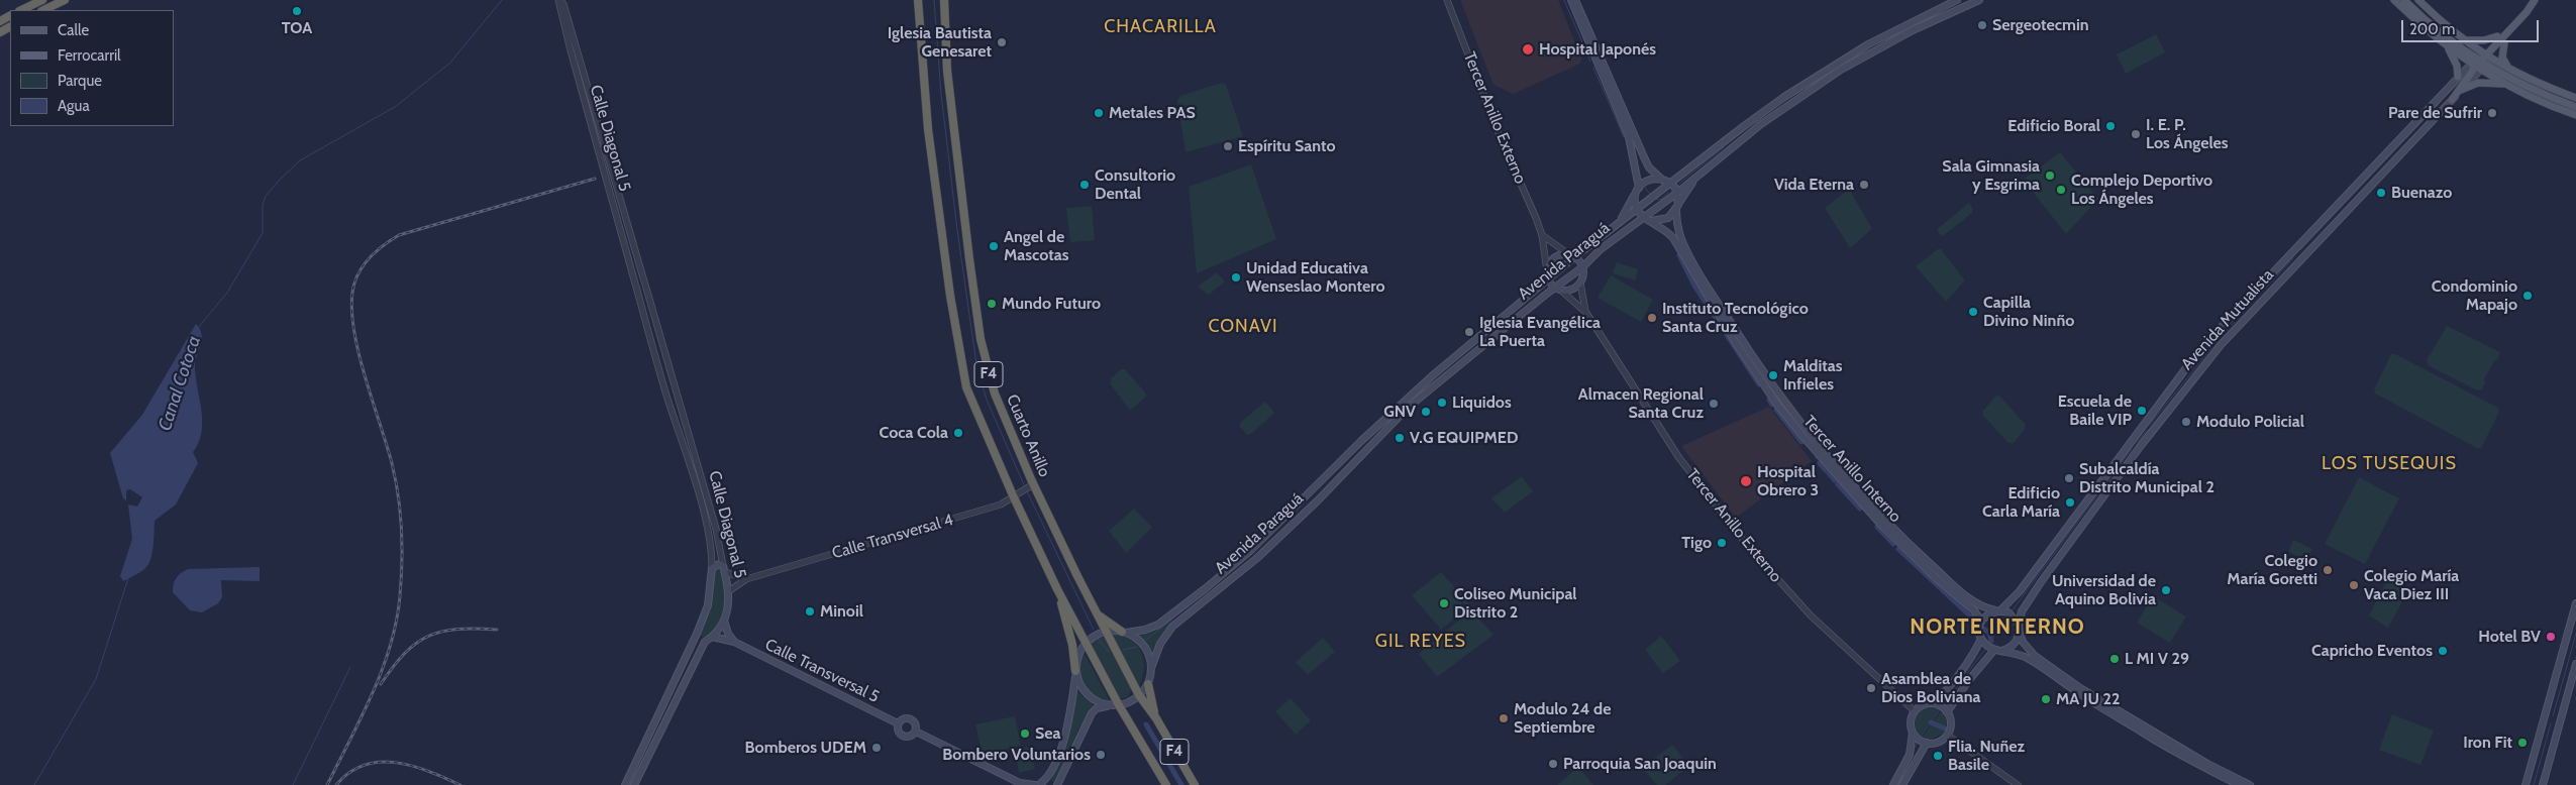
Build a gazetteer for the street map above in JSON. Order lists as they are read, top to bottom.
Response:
{
  "streets": {
    "highway": ["F4", "Cuarto Anillo"],
    "main road": [
      "Calle Diagonal 5",
      "Avenida Paraguá",
      "Avenida Mutualista",
      "Tercer Anillo Interno",
      "Calle Transversal 5"
    ],
    "street": ["Tercer Anillo Externo", "Calle Transversal 4"]
  },
  "crossings": [
    ["Tercer Anillo Externo", "Avenida Paraguá"],
    ["Calle Diagonal 5", "Calle Transversal 4"],
    ["Calle Diagonal 5", "Calle Transversal 5"],
    ["Avenida Paraguá", "Cuarto Anillo"],
    ["Avenida Paraguá", "Tercer Anillo Interno"],
    ["Avenida Mutualista", "Tercer Anillo Interno"],
    ["F4", "Calle Transversal 4"],
    ["Cuarto Anillo", "Calle Transversal 4"]
  ],
  "districts": [
    "CHACARILLA",
    "CONAVI",
    "LOS TUSEQUIS",
    "NORTE INTERNO",
    "GIL REYES"
  ],
  "water": ["Canal Cotoca"],
  "places": [
    "TOA",
    "Sergeotecmin",
    "Iglesia Bautista Genesaret",
    "Hospital Japonés",
    "Metales PAS",
    "Pare de Sufrir",
    "Edificio Boral",
    "I. E. P. Los Ángeles",
    "Espíritu Santo",
    "Sala Gimnasia y Esgrima",
    "Consultorio Dental",
    "Vida Eterna",
    "Complejo Deportivo Los Ángeles",
    "Buenazo",
    "Angel de Mascotas",
    "Unidad Educativa Wenseslao Montero",
    "Condominio Mapajo",
    "Mundo Futuro",
    "Capilla Divino Ninño",
    "Instituto Tecnológico Santa Cruz",
    "Iglesia Evangélica La Puerta",
    "Malditas Infieles",
    "Liquidos",
    "Almacen Regional Santa Cruz",
    "Escuela de Baile VIP",
    "GNV",
    "Modulo Policial",
    "Coca Cola",
    "V.G EQUIPMED",
    "Subalcaldía Distrito Municipal 2",
    "Hospital Obrero 3",
    "Edificio Carla María",
    "Tigo",
    "Colegio María Goretti",
    "Colegio María Vaca Diez III",
    "Universidad de Aquino Bolivia",
    "Coliseo Municipal Distrito 2",
    "Minoil",
    "Hotel BV",
    "Capricho Eventos",
    "L MI V 29",
    "Asamblea de Dios Boliviana",
    "MA JU 22",
    "Modulo 24 de Septiembre",
    "Sea",
    "Iron Fit",
    "Bomberos UDEM",
    "Bombero Voluntarios",
    "Flia. Nuñez Basile",
    "Parroquia San Joaquin"
  ],
  "legend": [
    "Calle",
    "Ferrocarril",
    "Parque",
    "Agua"
  ],
  "scale_bar": "200 m"
}
